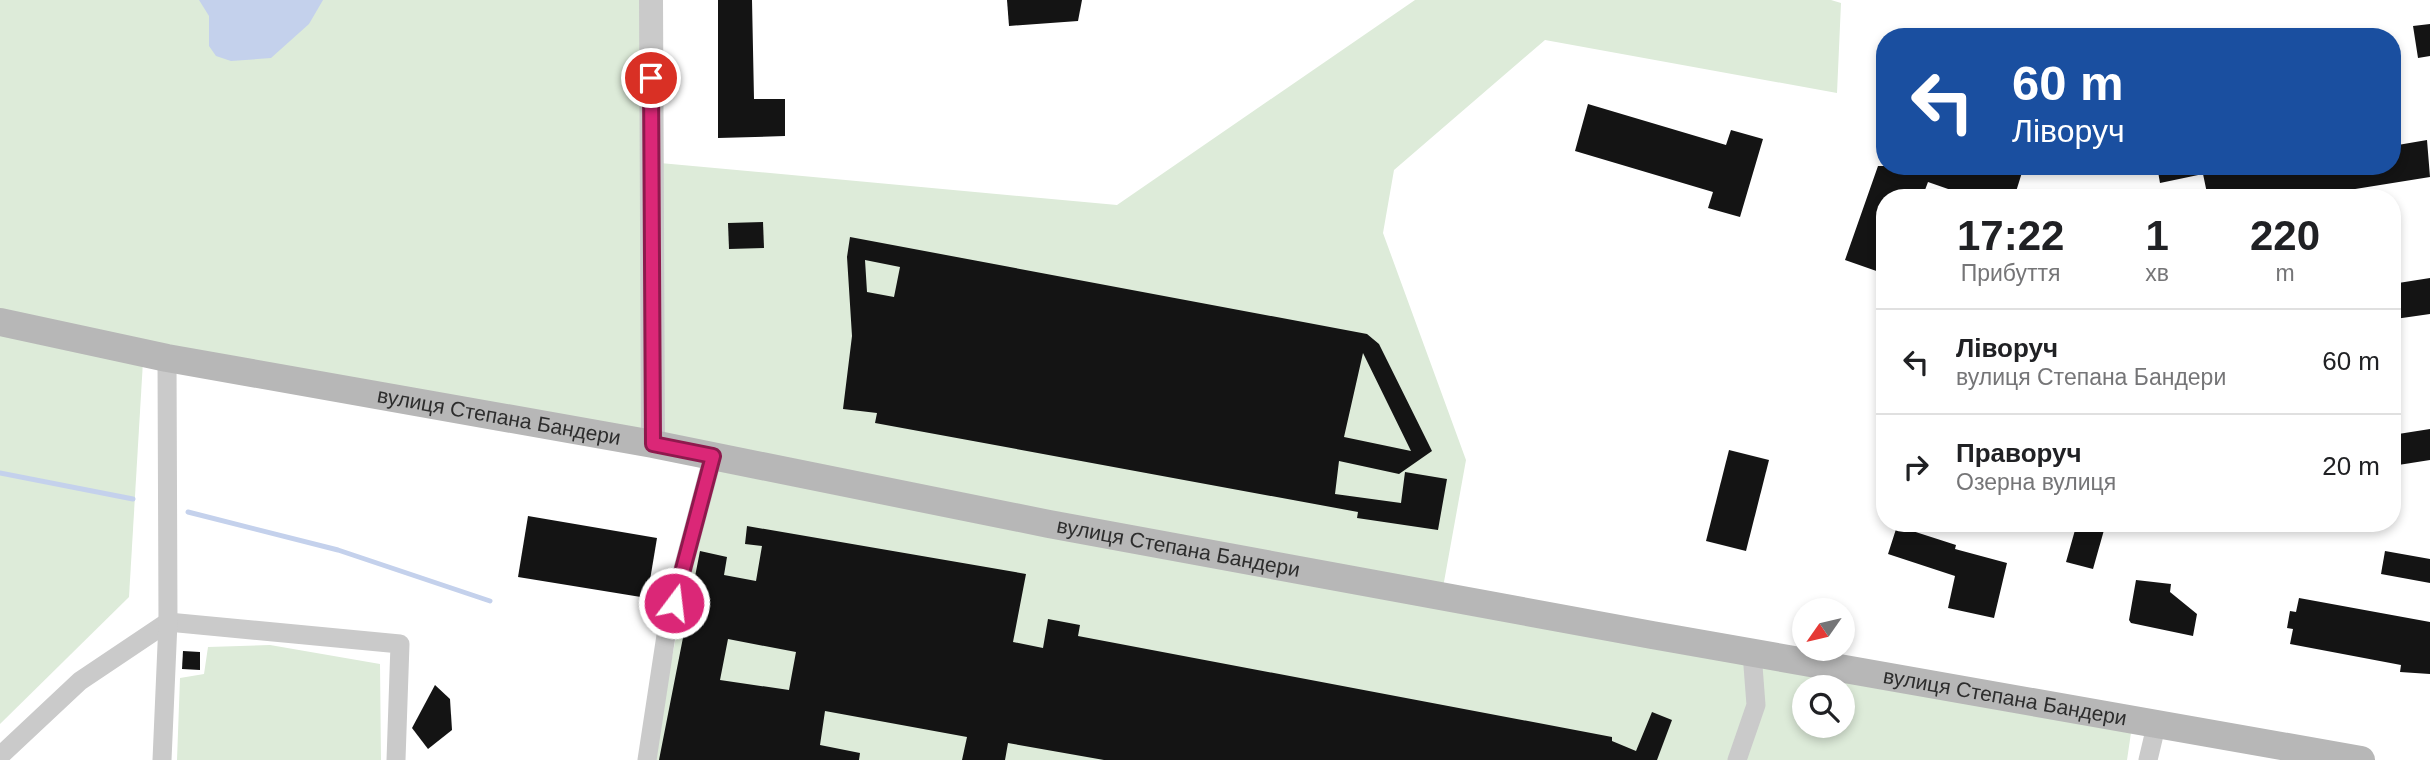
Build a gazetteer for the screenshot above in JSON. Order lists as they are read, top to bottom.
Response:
{
  "streets": {
    "main road": ["вулиця Степана Бандери"]
  },
  "north": "bottom left",
  "page": {
    "turn": ["60 m", "Ліворуч"],
    "eta": [
      "17:22",
      "Прибуття",
      "1",
      "хв",
      "220",
      "m"
    ],
    "list": [
      {
        "name": "Ліворуч",
        "note": "вулиця Степана Бандери",
        "value": "60 m"
      },
      {
        "name": "Праворуч",
        "note": "Озерна вулиця",
        "value": "20 m"
      }
    ]
  }
}
